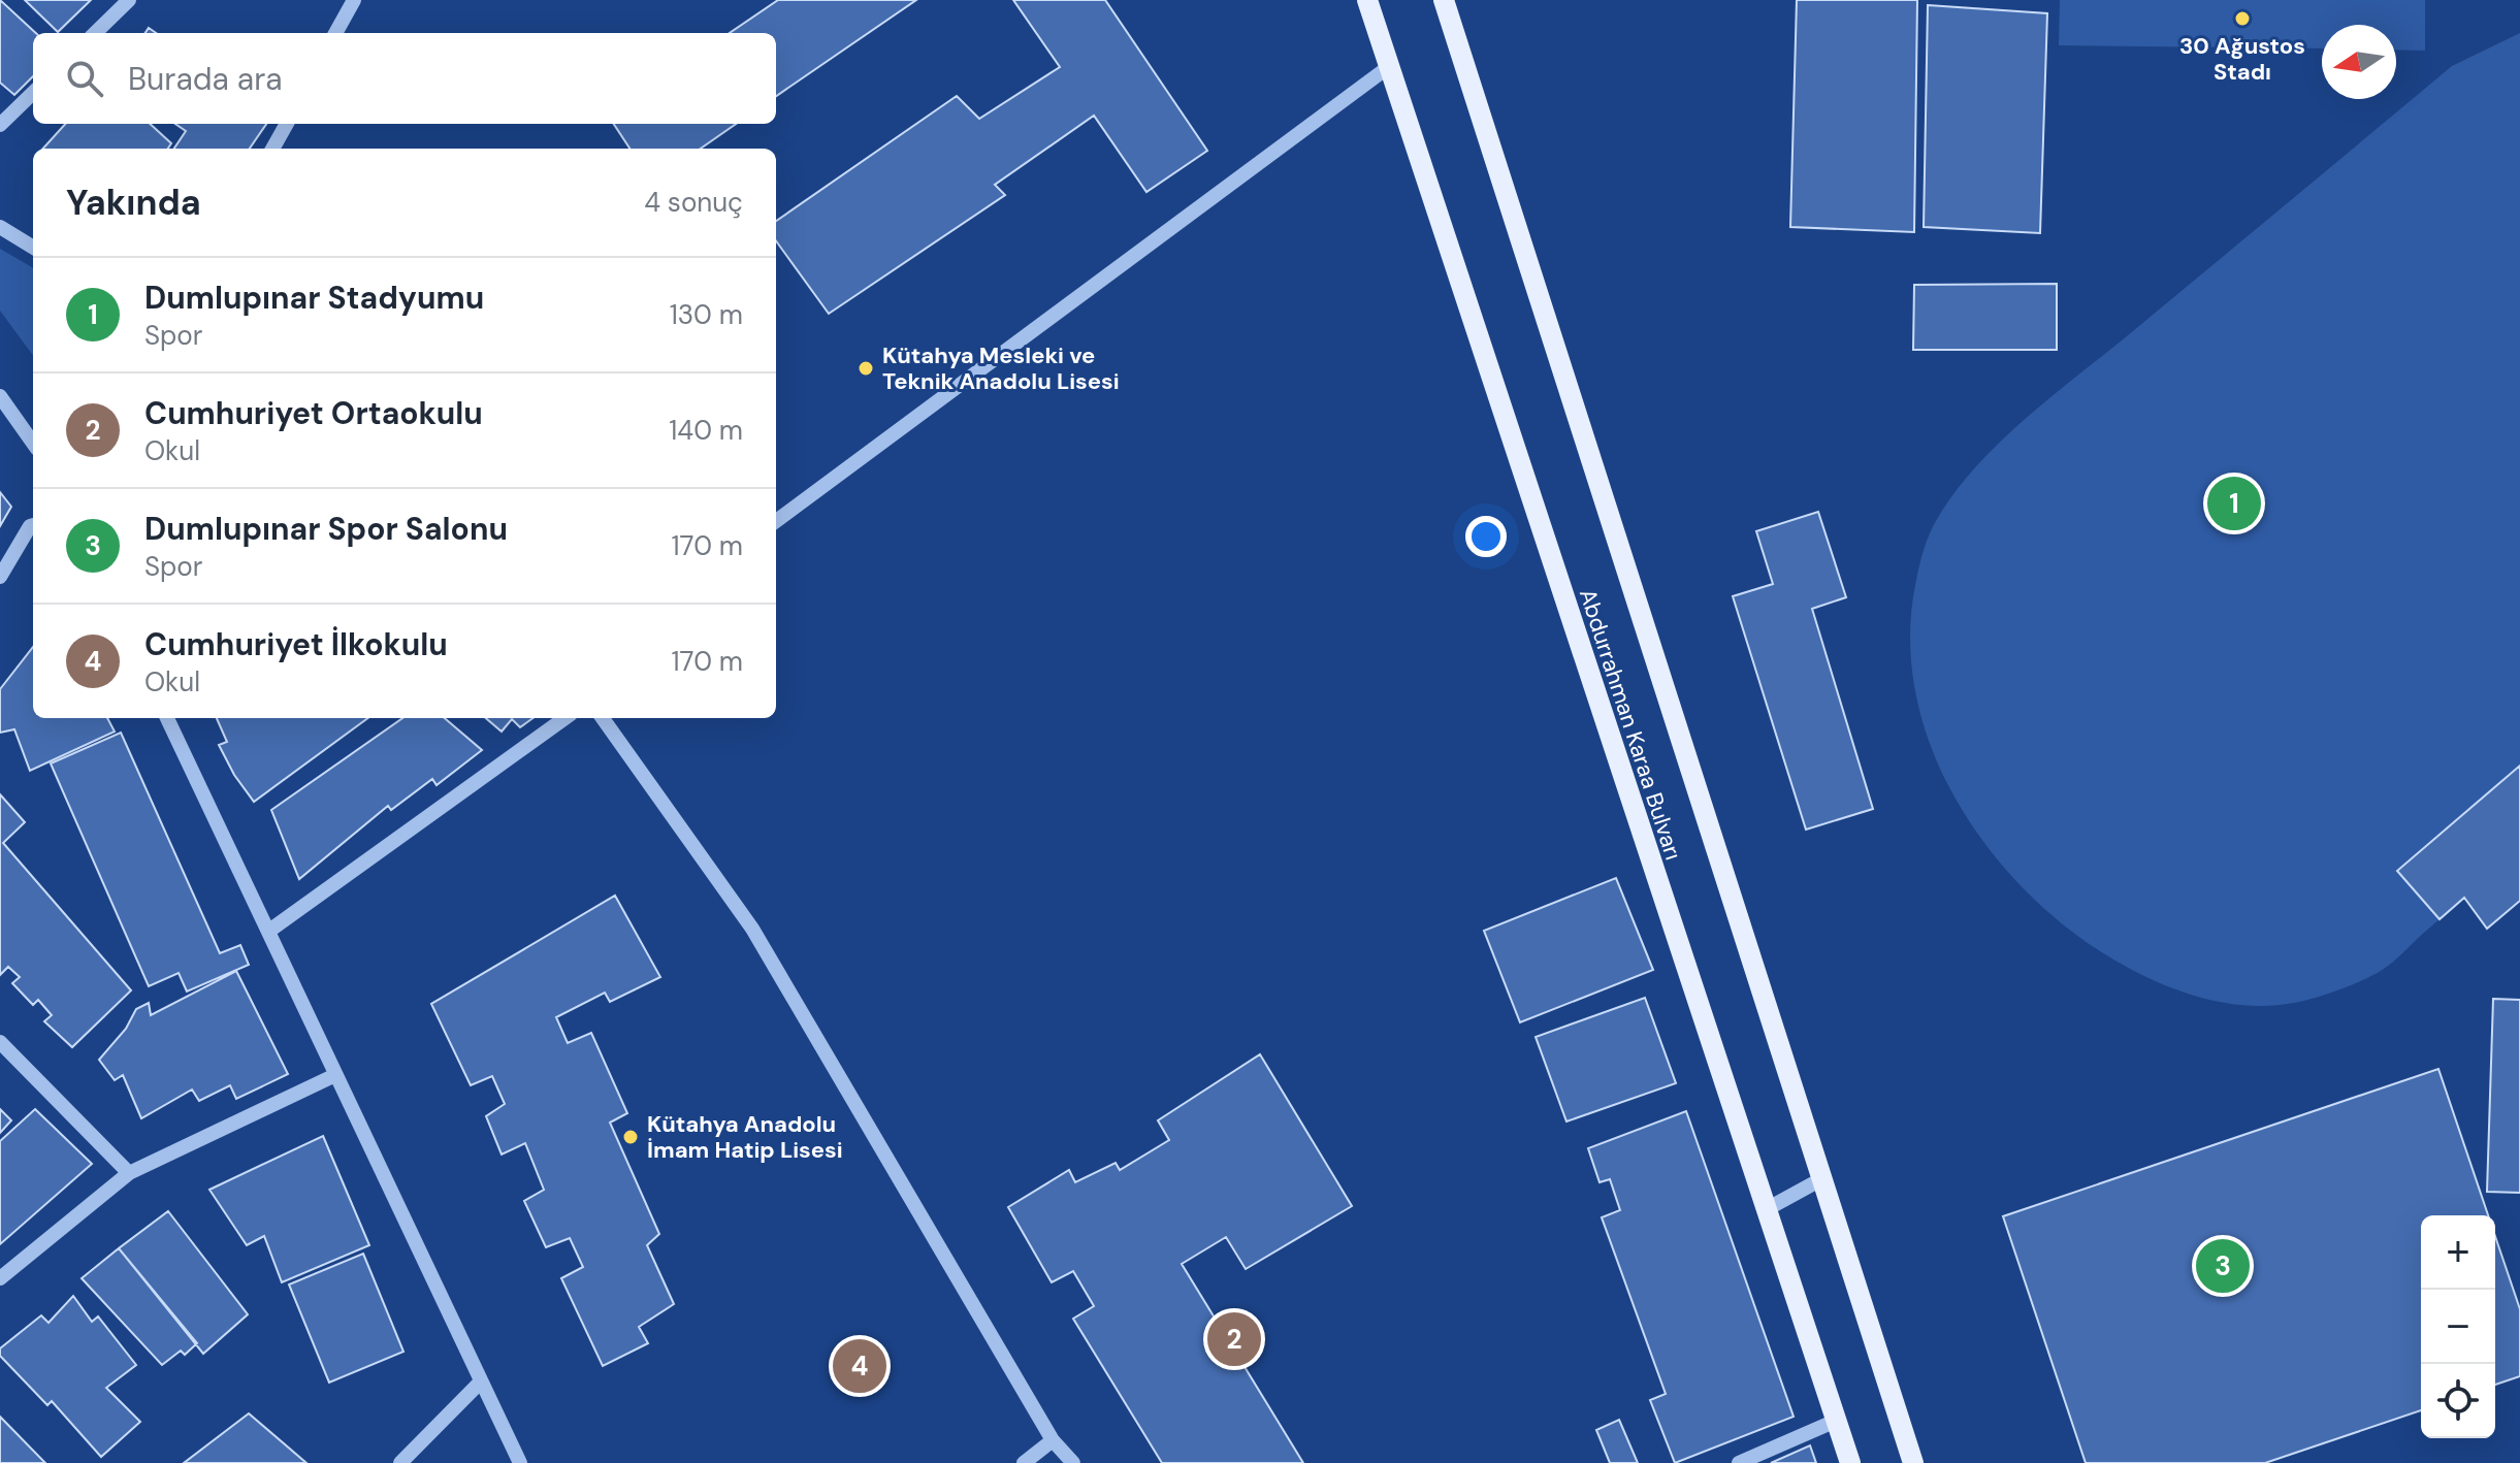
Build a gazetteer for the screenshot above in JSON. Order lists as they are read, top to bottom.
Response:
{
  "streets": {
    "main road": ["Abdurrahman Karaa Bulvarı"]
  },
  "places": ["30 Ağustos Stadı", "Kütahya Mesleki ve Teknik Anadolu Lisesi", "Kütahya Anadolu İmam Hatip Lisesi"],
  "north": "left",
  "page": {
    "search": "Burada ara",
    "heading": ["Yakında", "4 sonuç"],
    "list": [
      {
        "mark": "1",
        "name": "Dumlupınar Stadyumu",
        "note": "Spor",
        "value": "130 m"
      },
      {
        "mark": "2",
        "name": "Cumhuriyet Ortaokulu",
        "note": "Okul",
        "value": "140 m"
      },
      {
        "mark": "3",
        "name": "Dumlupınar Spor Salonu",
        "note": "Spor",
        "value": "170 m"
      },
      {
        "mark": "4",
        "name": "Cumhuriyet İlkokulu",
        "note": "Okul",
        "value": "170 m"
      }
    ],
    "pins": [
      "1",
      "3",
      "2",
      "4"
    ],
    "map_buttons": ["+", "−"]
  }
}
